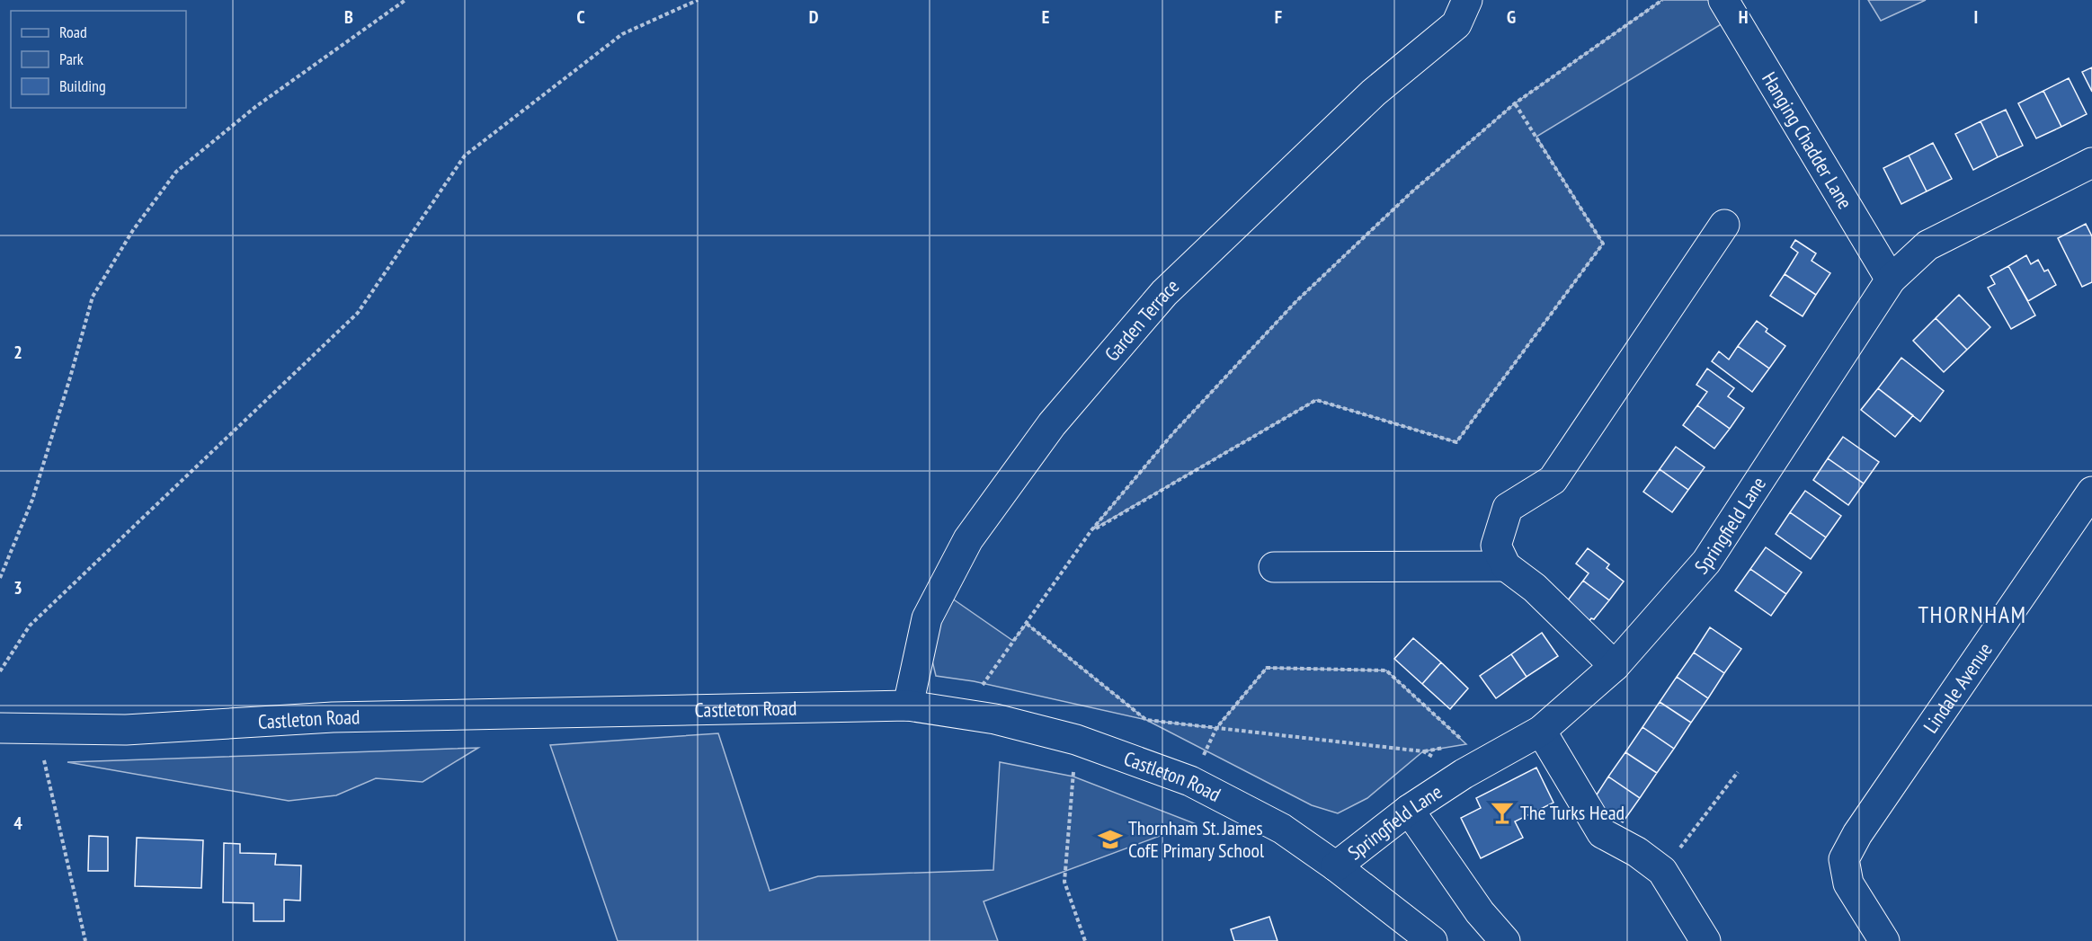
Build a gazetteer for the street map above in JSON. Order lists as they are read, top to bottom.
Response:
{
  "streets": {
    "street": [
      "Hanging Chadder Lane",
      "Garden Terrace",
      "Springfield Lane",
      "Lindale Avenue",
      "Castleton Road"
    ]
  },
  "crossings": [
    ["Hanging Chadder Lane", "Springfield Lane"],
    ["Garden Terrace", "Castleton Road"],
    ["Springfield Lane", "Castleton Road"]
  ],
  "districts": ["THORNHAM"],
  "places": {
    "bar": ["The Turks Head"],
    "school or university": ["Thornham St. James CofE Primary School"]
  },
  "legend": ["Road", "Park", "Building"],
  "grid": {
    "columns": [
      "B",
      "C",
      "D",
      "E",
      "F",
      "G",
      "H",
      "I"
    ],
    "rows": ["2", "3", "4"]
  }
}
